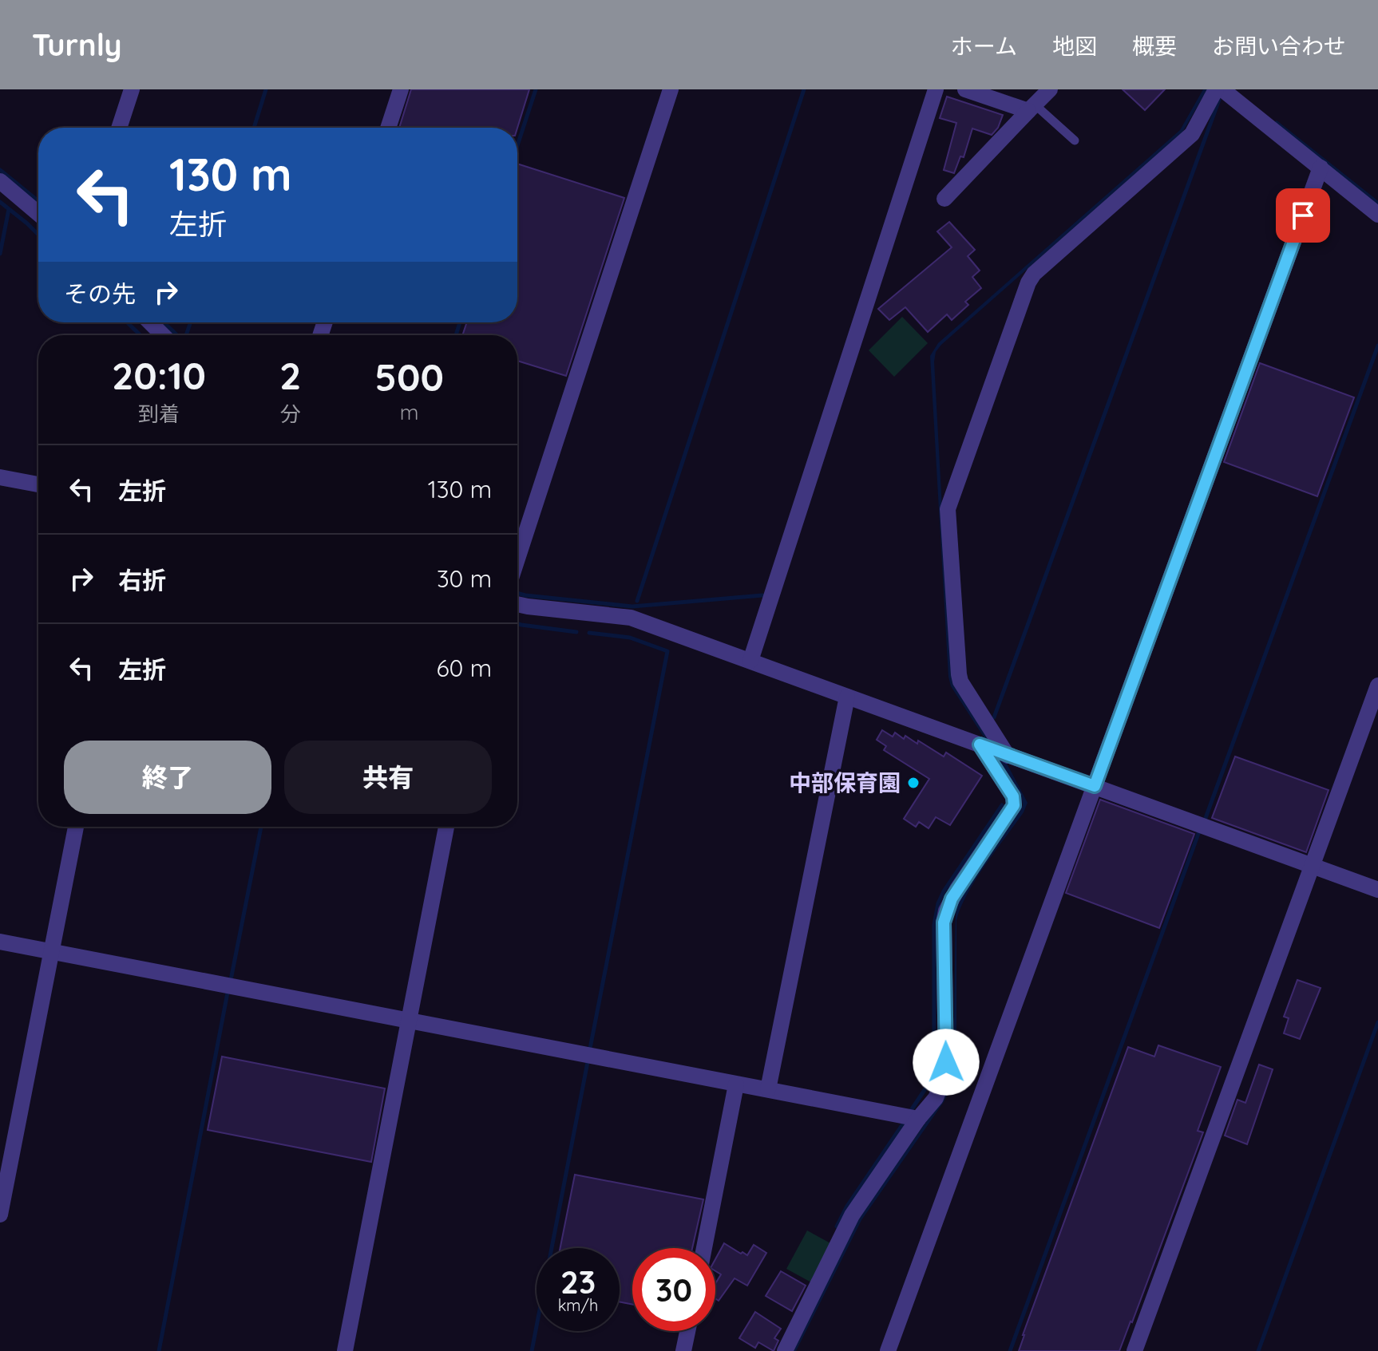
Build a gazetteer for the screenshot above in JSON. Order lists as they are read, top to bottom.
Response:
{
  "places": ["中部保育園"],
  "page": {
    "header": "Turnly",
    "nav": [
      "ホーム",
      "地図",
      "概要",
      "お問い合わせ"
    ],
    "turn": ["130 m", "左折"],
    "then": "その先",
    "eta": [
      "20:10",
      "到着",
      "2",
      "分",
      "500",
      "m"
    ],
    "list": [
      {
        "name": "左折",
        "value": "130 m"
      },
      {
        "name": "右折",
        "value": "30 m"
      },
      {
        "name": "左折",
        "value": "60 m"
      }
    ],
    "buttons": ["終了", "共有"],
    "speed": "23 km/h",
    "limit": "30"
  }
}
